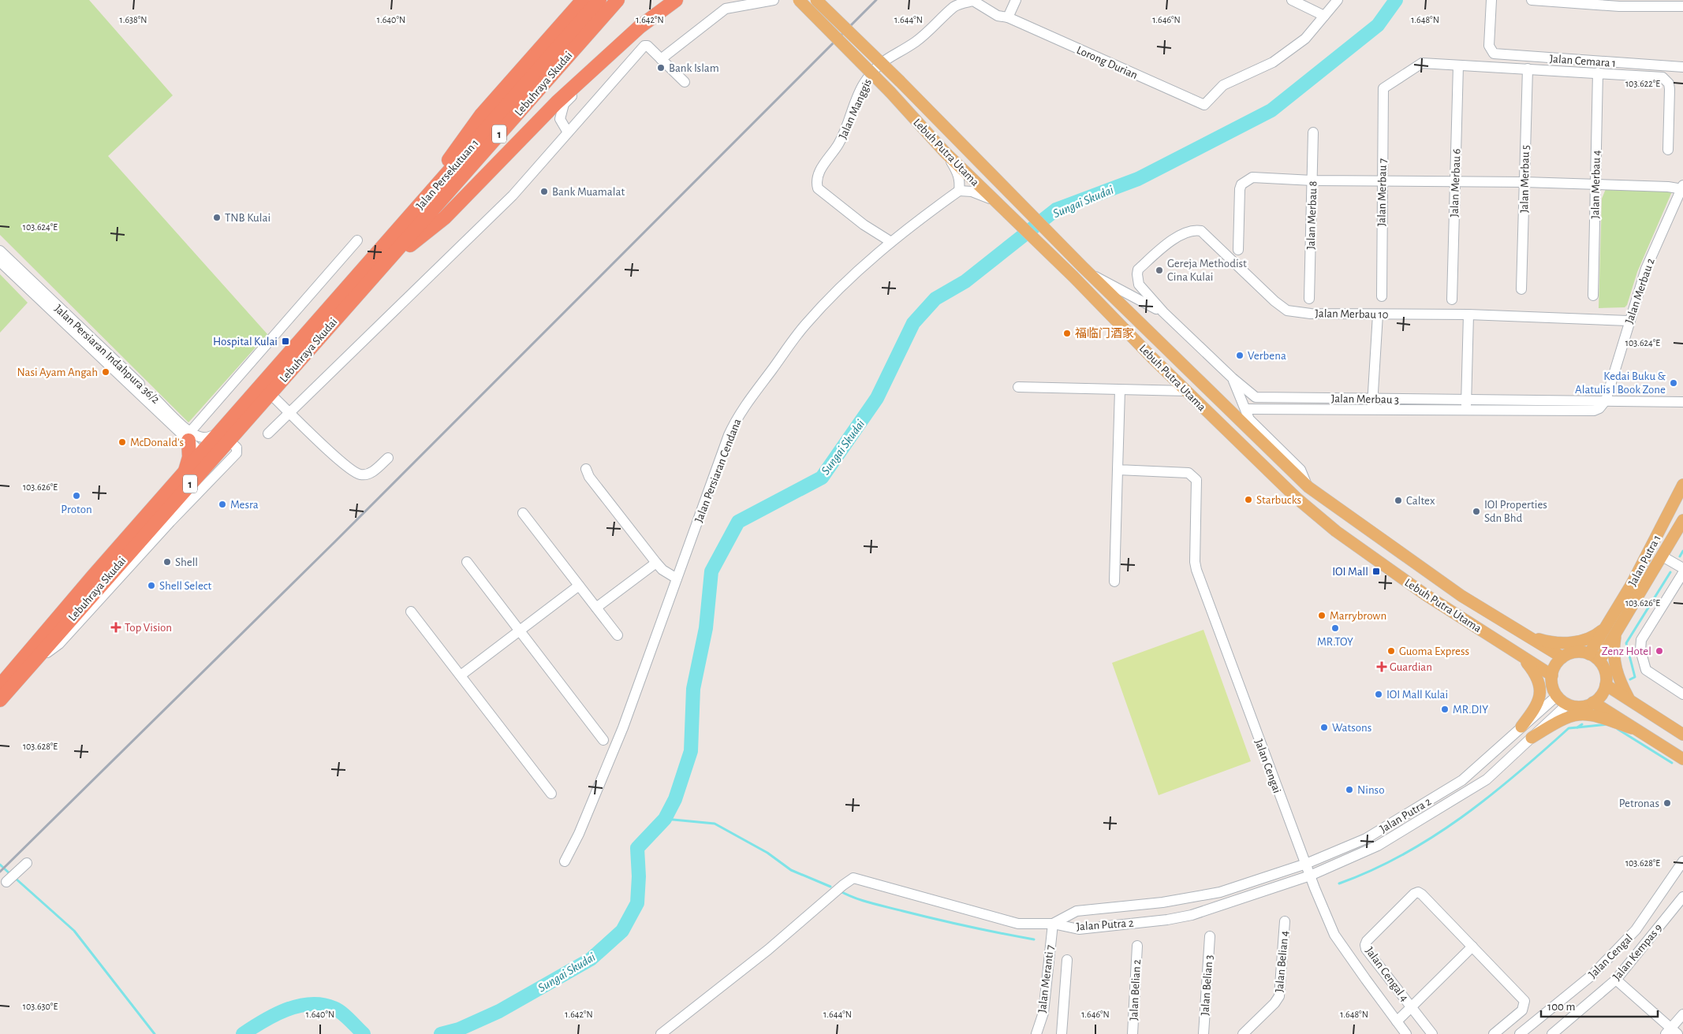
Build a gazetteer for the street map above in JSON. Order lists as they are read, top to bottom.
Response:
{
  "streets": {
    "highway": ["Lebuhraya Skudai", "1", "Jalan Persekutuan 1"],
    "main road": ["Lebuh Putra Utama", "Jalan Putra 1"],
    "street": [
      "Jalan Cemara 1",
      "Lorong Durian",
      "Jalan Manggis",
      "Jalan Merbau 5",
      "Jalan Merbau 6",
      "Jalan Merbau 4",
      "Jalan Merbau 7",
      "Jalan Merbau 8",
      "Jalan Merbau 2",
      "Jalan Merbau 10",
      "Jalan Persiaran Indahpura 36/2",
      "Jalan Merbau 3",
      "Jalan Persiaran Cendana",
      "Jalan Cengai",
      "Jalan Putra 2",
      "Jalan Kempas 9",
      "Jalan Cengal",
      "Jalan Belian 4",
      "Jalan Cengal 4",
      "Jalan Meranti 7",
      "Jalan Belian 3",
      "Jalan Belian 2"
    ]
  },
  "crossings": [
    ["Lorong Durian", "Jalan Manggis"],
    ["Lebuhraya Skudai", "Jalan Persekutuan 1"],
    ["Lebuhraya Skudai", "Jalan Persiaran Indahpura 36/2"],
    ["Jalan Manggis", "Jalan Persiaran Cendana"],
    ["Lebuh Putra Utama", "Jalan Putra 1"],
    ["Lebuh Putra Utama", "Jalan Putra 2"],
    ["Jalan Merbau 6", "Jalan Merbau 7"],
    ["Jalan Merbau 2", "Jalan Merbau 10"],
    ["Jalan Merbau 2", "Jalan Merbau 3"],
    ["Jalan Merbau 10", "Jalan Merbau 3"],
    ["Jalan Putra 1", "Jalan Putra 2"],
    ["Jalan Cengai", "Jalan Putra 2"],
    ["Jalan Putra 2", "Jalan Meranti 7"]
  ],
  "water": ["Sungai Skudai"],
  "places": {
    "other": [
      "Bank Islam",
      "Bank Muamalat",
      "TNB Kulai",
      "Gereja Methodist Cina Kulai",
      "福临门酒家",
      "Verbena",
      "Nasi Ayam Angah",
      "Kedai Buku & Alatulis I Book Zone",
      "McDonald's",
      "Proton",
      "Starbucks",
      "Caltex",
      "Mesra",
      "IOI Properties Sdn Bhd",
      "Shell",
      "Shell Select",
      "Marrybrown",
      "MR.TOY",
      "Guoma Express",
      "Zenz Hotel",
      "IOI Mall Kulai",
      "MR.DIY",
      "Watsons",
      "Ninso",
      "Petronas"
    ],
    "transit": ["Hospital Kulai", "IOI Mall"],
    "health": ["Top Vision", "Guardian"]
  },
  "scale_bar": "100 m",
  "coordinates": [
    "1.638°N",
    "1.640°N",
    "1.642°N",
    "1.644°N",
    "1.646°N",
    "1.648°N",
    "103.622°E",
    "103.624°E",
    "103.626°E",
    "103.628°E",
    "103.630°E"
  ]
}
